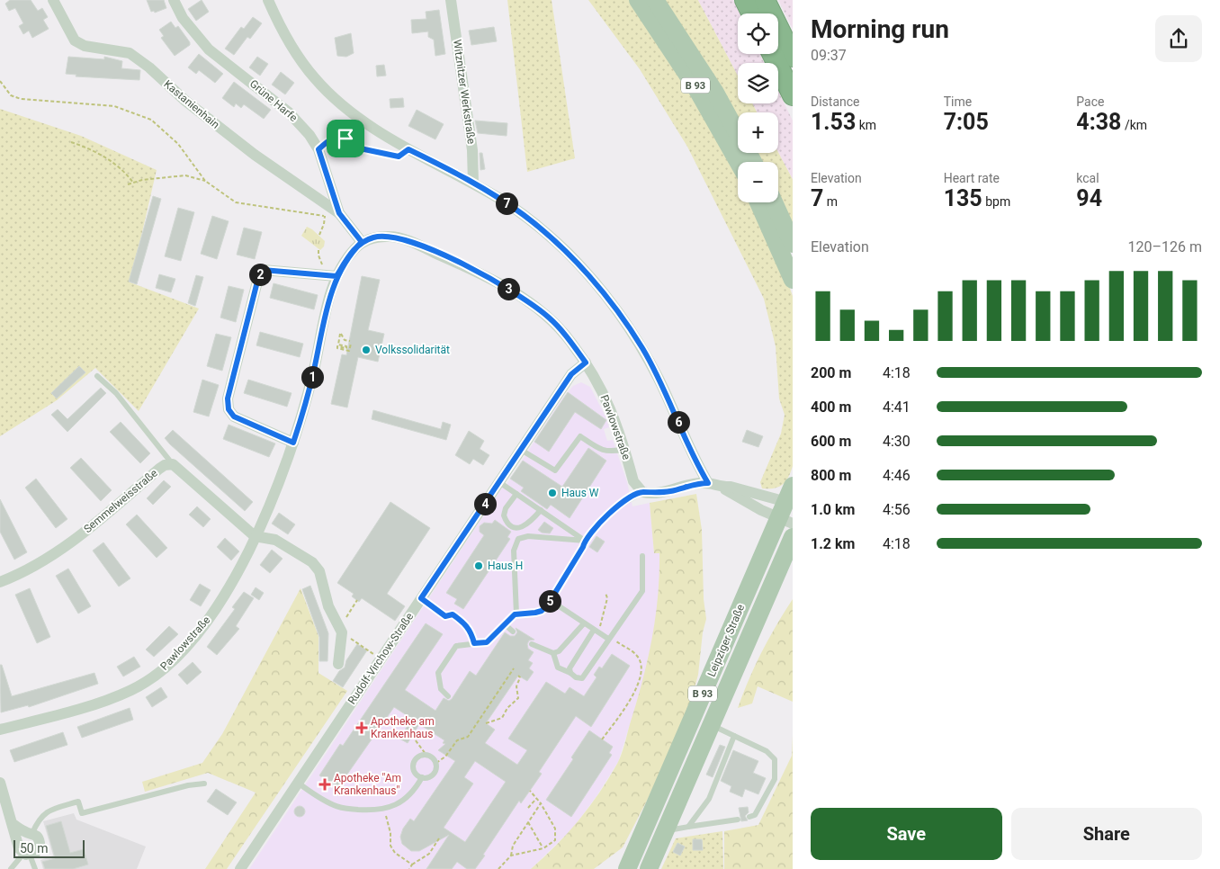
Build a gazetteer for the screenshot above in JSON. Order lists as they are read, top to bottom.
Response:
{
  "streets": {
    "main road": ["B 93", "Leipziger Straße"],
    "street": [
      "Witznitzer Werkstraße",
      "Grüne Harfe",
      "Kastanienhain",
      "Pawlowstraße",
      "Semmelweisstraße",
      "Rudolf-Virchow-Straße"
    ]
  },
  "crossings": [
    ["Grüne Harfe", "Kastanienhain"],
    ["Grüne Harfe", "Pawlowstraße"],
    ["Pawlowstraße", "Rudolf-Virchow-Straße"]
  ],
  "places": {
    "other": ["Volkssolidarität", "Haus W", "Haus H"],
    "health": ["Apotheke am Krankenhaus", "Apotheke \"Am Krankenhaus\""]
  },
  "scale_bar": "50 m",
  "page": {
    "heading": ["Morning run", "09:37"],
    "map_buttons": ["+", "−"],
    "stats": [
      ["Distance", "1.53 km"],
      ["Time", "7:05"],
      ["Pace", "4:38 /km"],
      ["Elevation", "7 m"],
      ["Heart rate", "135 bpm"],
      ["kcal", "94"]
    ],
    "pins": [
      "7",
      "2",
      "3",
      "1",
      "6",
      "4",
      "5"
    ],
    "chart": ["Elevation", "120–126 m"],
    "list": [
      {
        "name": "200 m",
        "note": "4:18"
      },
      {
        "name": "400 m",
        "note": "4:41"
      },
      {
        "name": "600 m",
        "note": "4:30"
      },
      {
        "name": "800 m",
        "note": "4:46"
      },
      {
        "name": "1.0 km",
        "note": "4:56"
      },
      {
        "name": "1.2 km",
        "note": "4:18"
      }
    ],
    "buttons": ["Save", "Share"],
    "scale": "50 m"
  }
}
